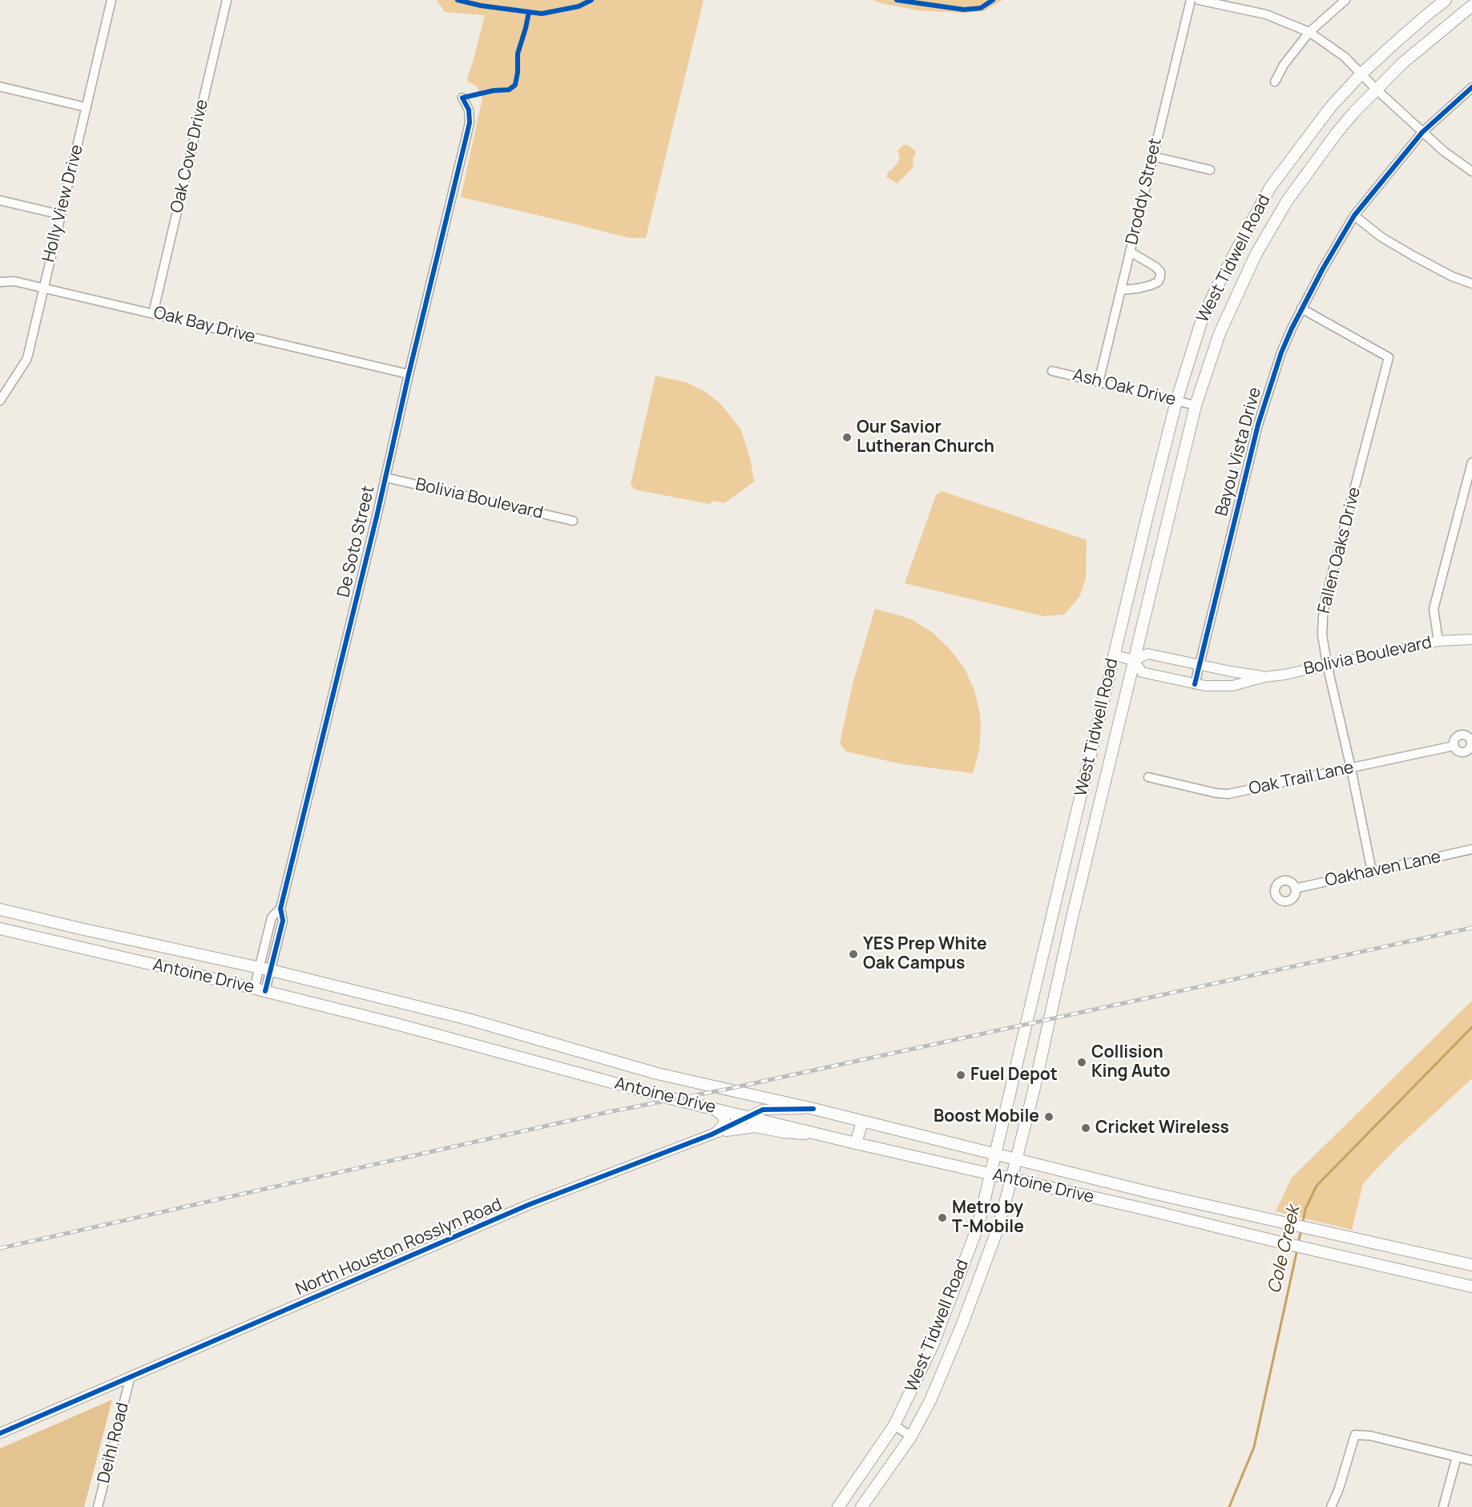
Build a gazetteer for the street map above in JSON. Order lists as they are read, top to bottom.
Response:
{
  "streets": {
    "main road": ["West Tidwell Road", "Antoine Drive"],
    "street": [
      "Oak Cove Drive",
      "Droddy Street",
      "Holly View Drive",
      "Oak Bay Drive",
      "Ash Oak Drive",
      "Bayou Vista Drive",
      "Bolivia Boulevard",
      "De Soto Street",
      "Fallen Oaks Drive",
      "Oak Trail Lane",
      "Oakhaven Lane",
      "North Houston Rosslyn Road",
      "Deihl Road"
    ]
  },
  "crossings": [
    ["Oak Cove Drive", "Oak Bay Drive"],
    ["Droddy Street", "Ash Oak Drive"],
    ["Holly View Drive", "Oak Bay Drive"],
    ["West Tidwell Road", "Ash Oak Drive"],
    ["West Tidwell Road", "Bolivia Boulevard"],
    ["West Tidwell Road", "Antoine Drive"],
    ["Oak Bay Drive", "De Soto Street"],
    ["Bayou Vista Drive", "Bolivia Boulevard"],
    ["Bayou Vista Drive", "Fallen Oaks Drive"],
    ["Bolivia Boulevard", "De Soto Street"],
    ["Bolivia Boulevard", "Fallen Oaks Drive"],
    ["De Soto Street", "Antoine Drive"],
    ["Fallen Oaks Drive", "Oak Trail Lane"],
    ["Fallen Oaks Drive", "Oakhaven Lane"],
    ["Antoine Drive", "North Houston Rosslyn Road"],
    ["North Houston Rosslyn Road", "Deihl Road"]
  ],
  "water": ["Cole Creek"],
  "places": [
    "Our Savior Lutheran Church",
    "YES Prep White Oak Campus",
    "Collision King Auto",
    "Fuel Depot",
    "Boost Mobile",
    "Cricket Wireless",
    "Metro by T-Mobile"
  ]
}
